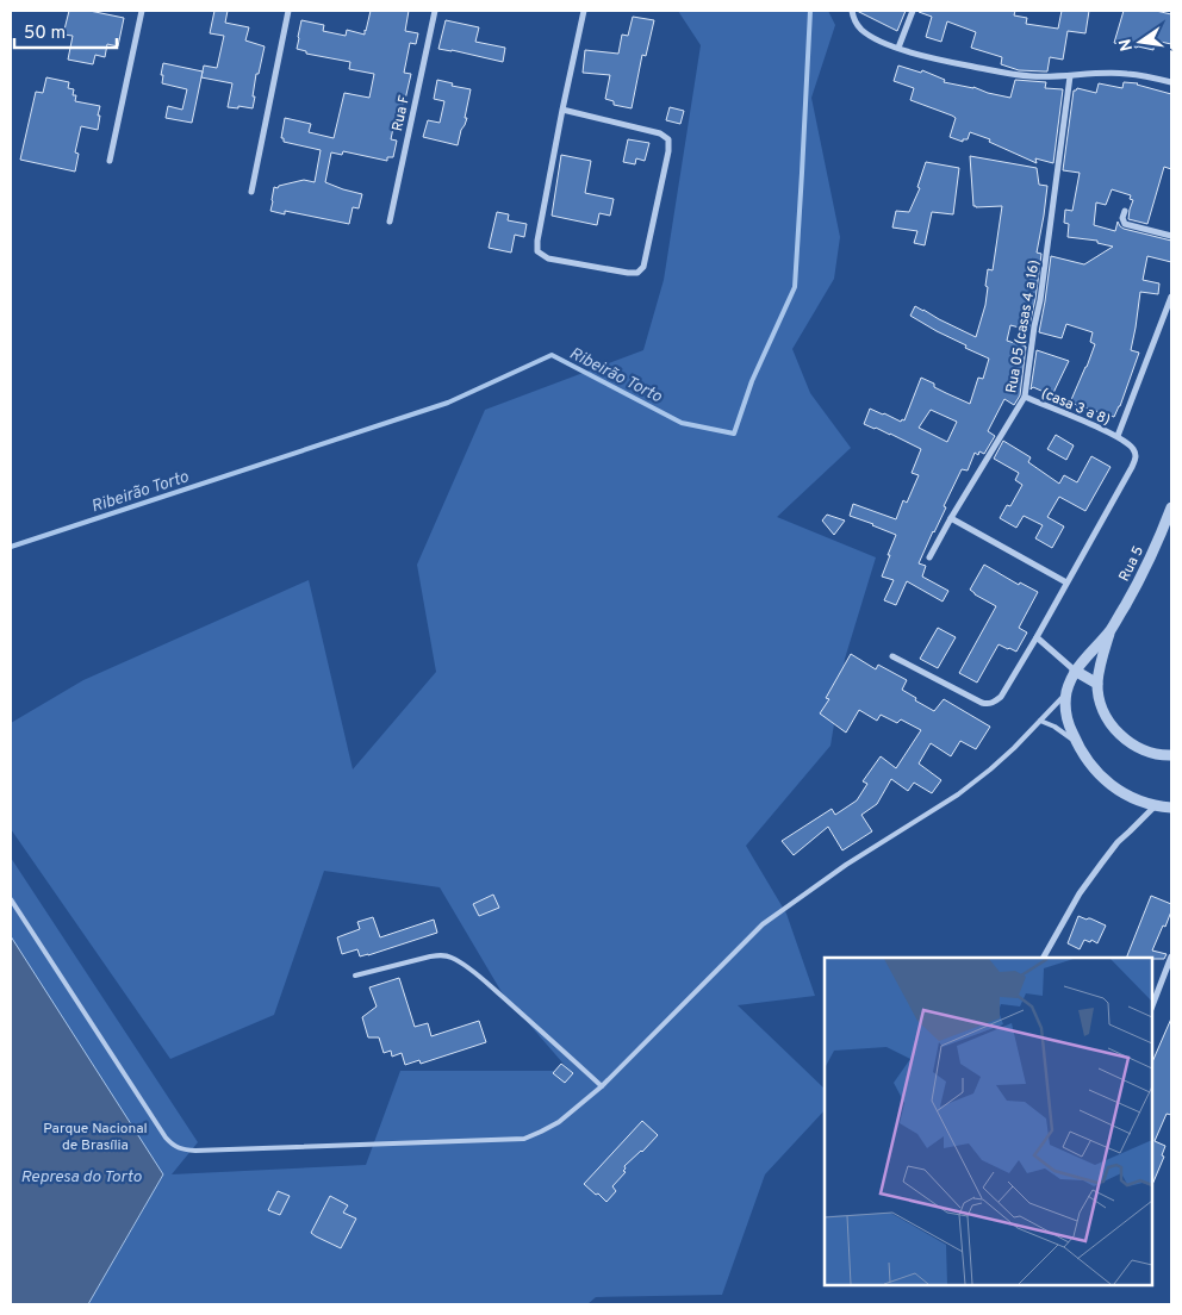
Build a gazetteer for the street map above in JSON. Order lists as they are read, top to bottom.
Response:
{
  "streets": {
    "street": [
      "Rua F",
      "Rua 05 (casas 4 a 16)",
      "(casa 3 a 8)",
      "Rua 5"
    ]
  },
  "crossings": [
    ["Rua 05 (casas 4 a 16)", "(casa 3 a 8)"]
  ],
  "water": ["Ribeirão Torto", "Represa do Torto"],
  "parks": ["Parque Nacional de Brasília"],
  "scale_bar": "50 m",
  "north": "left"
}
